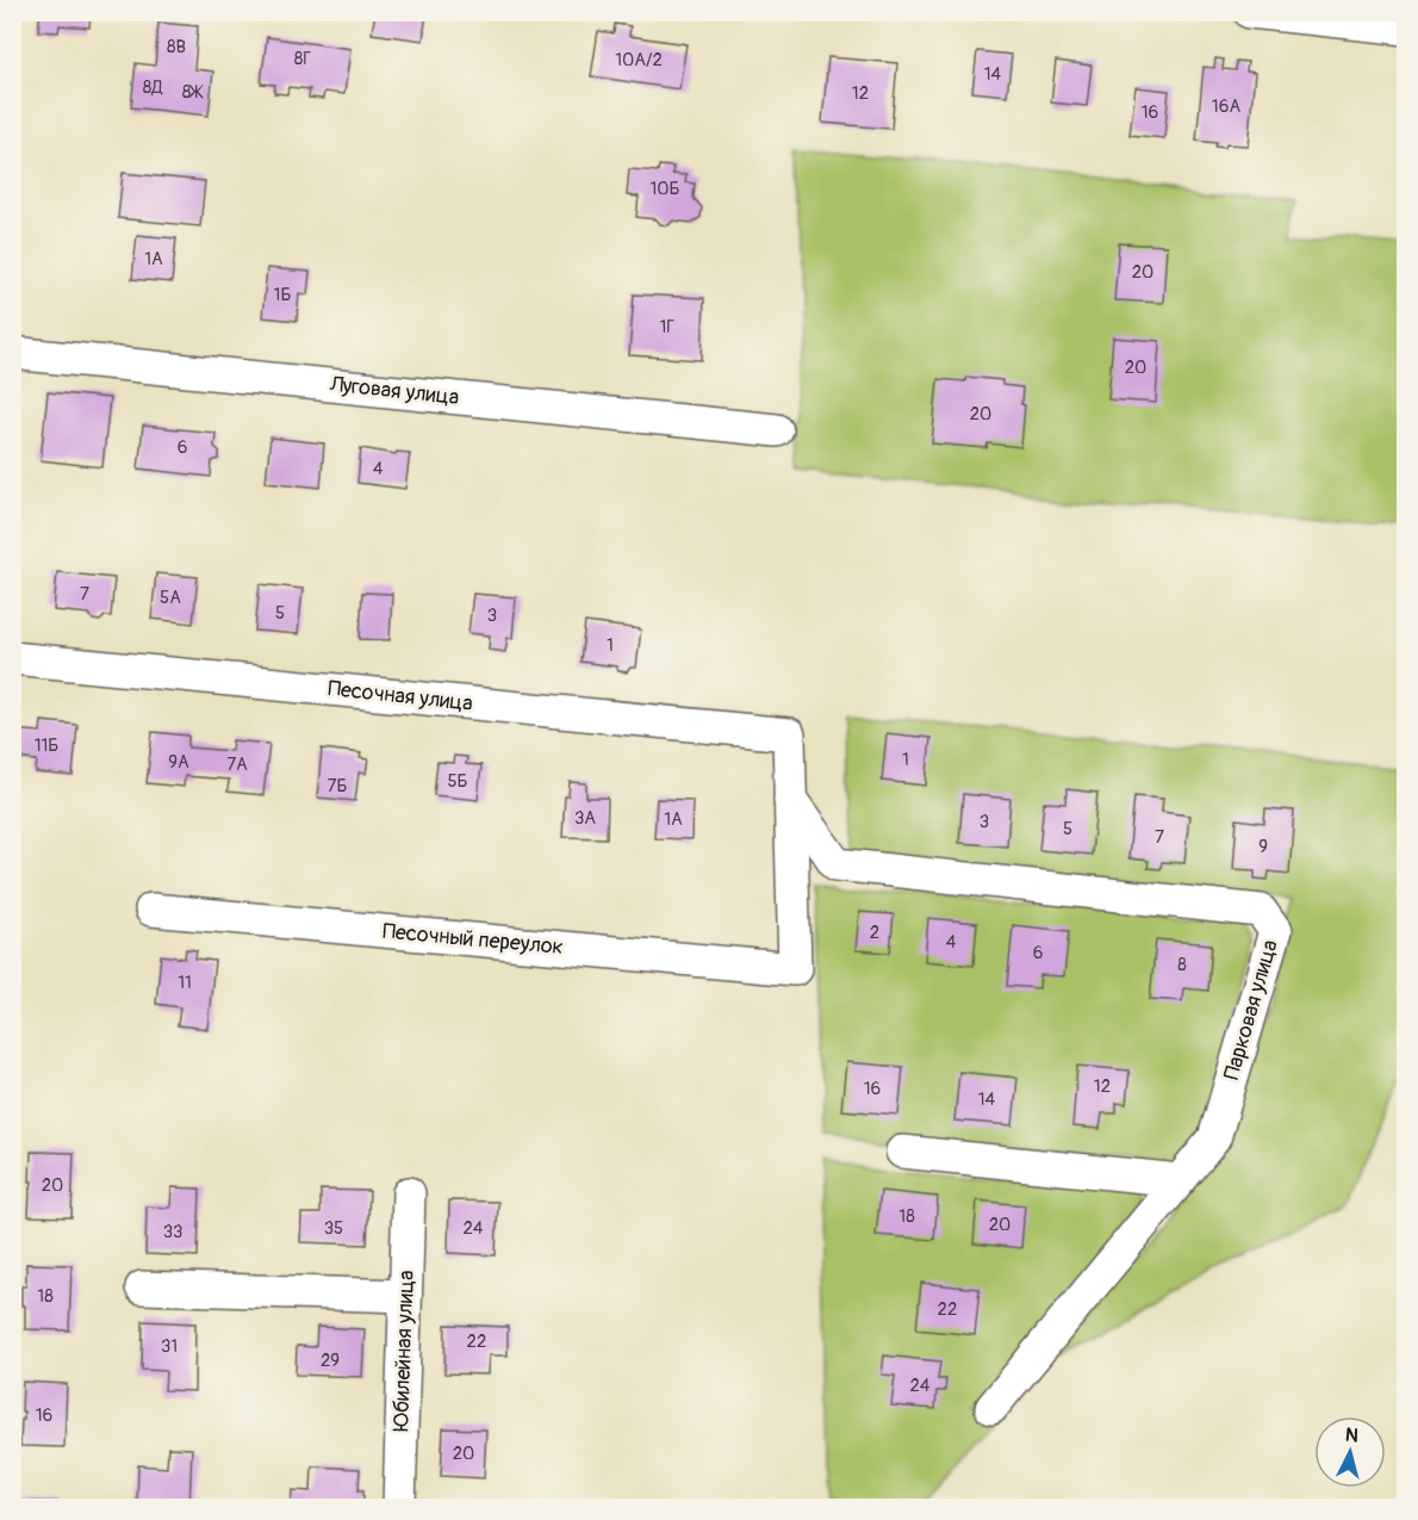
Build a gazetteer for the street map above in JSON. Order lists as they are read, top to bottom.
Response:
{
  "streets": {
    "street": [
      "Луговая улица",
      "Песочная улица",
      "Песочный переулок",
      "Парковая улица",
      "Юбилейная улица"
    ]
  },
  "crossings": [
    ["Песочная улица", "Песочный переулок"],
    ["Песочная улица", "Парковая улица"],
    ["Песочный переулок", "Парковая улица"]
  ],
  "house_numbers": [
    "8В",
    "8Г",
    "10А/2",
    "14",
    "8Д",
    "8Ж",
    "12",
    "16А",
    "16",
    "10Б",
    "1А",
    "20",
    "1Б",
    "1Г",
    "20",
    "20",
    "6",
    "4",
    "7",
    "5А",
    "5",
    "3",
    "1",
    "11Б",
    "1",
    "9А",
    "7А",
    "5Б",
    "7Б",
    "3А",
    "1А",
    "3",
    "5",
    "7",
    "9",
    "2",
    "4",
    "6",
    "8",
    "11",
    "12",
    "16",
    "14",
    "20",
    "18",
    "20",
    "35",
    "24",
    "33",
    "18",
    "22",
    "22",
    "31",
    "29",
    "24",
    "16",
    "20"
  ],
  "north": "top"
}
